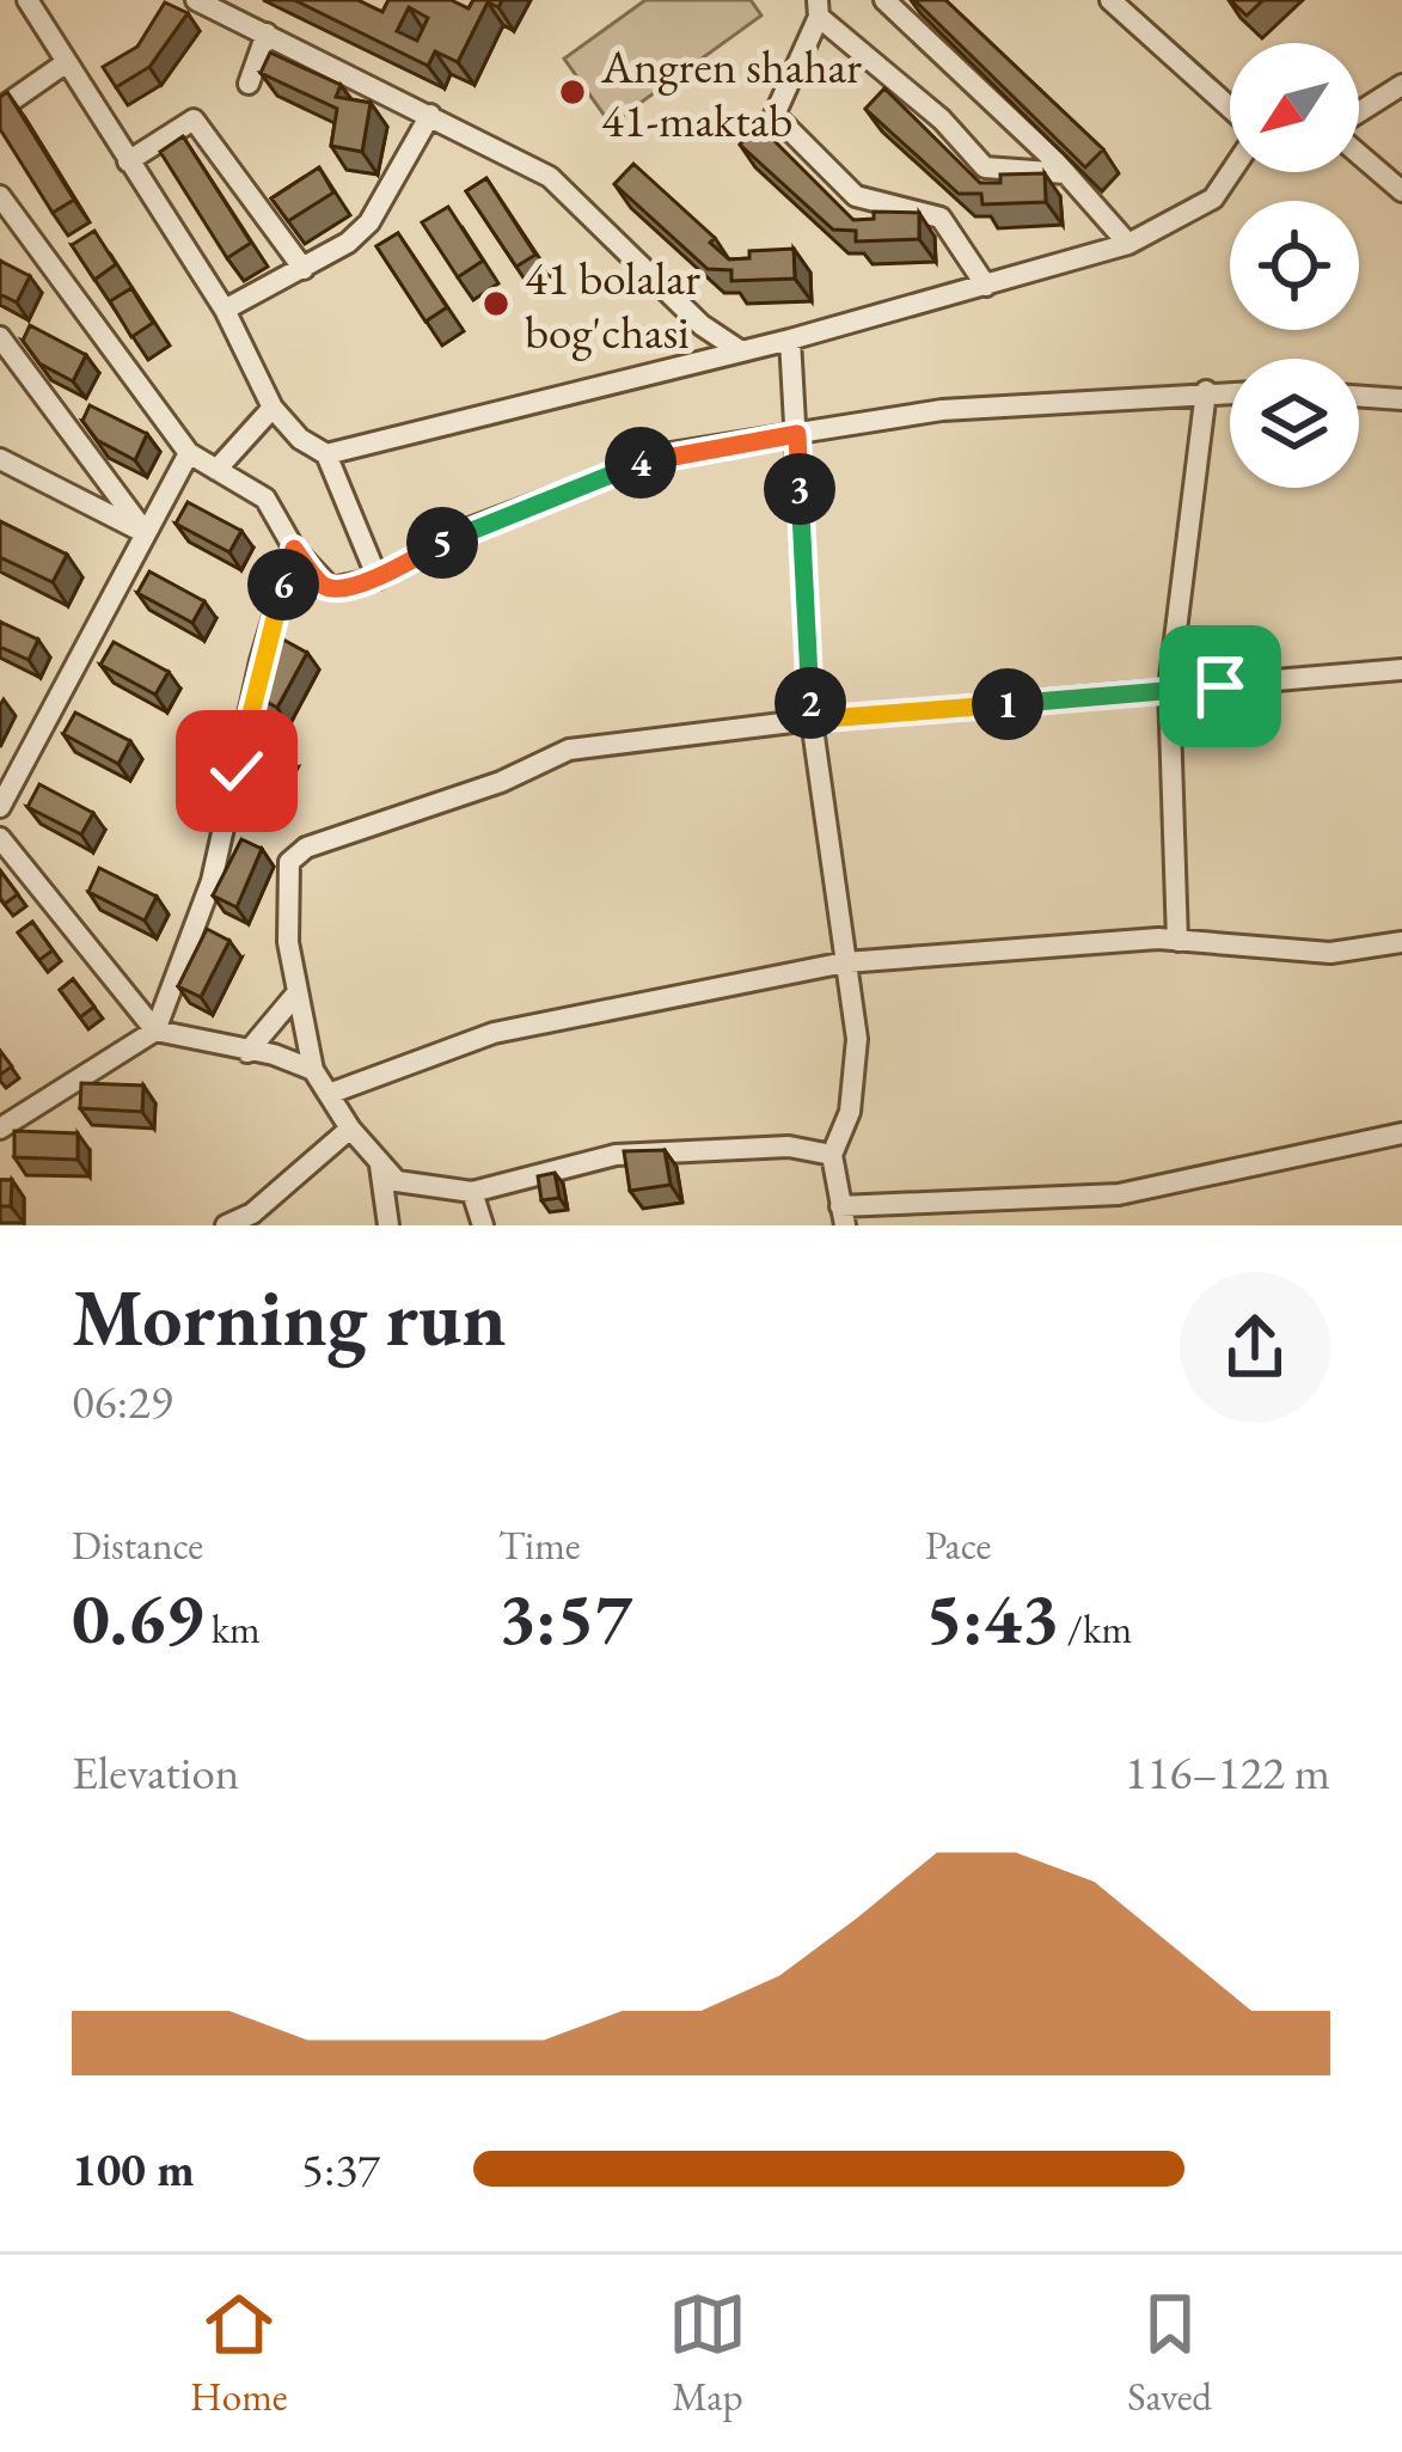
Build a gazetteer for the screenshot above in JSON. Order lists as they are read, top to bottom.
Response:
{
  "places": ["Angren shahar 41-maktab", "41 bolalar bog'chasi"],
  "north": "bottom left",
  "page": {
    "pins": [
      "4",
      "3",
      "5",
      "6",
      "2",
      "1"
    ],
    "heading": ["Morning run", "06:29"],
    "stats": [
      ["Distance", "0.69 km"],
      ["Time", "3:57"],
      ["Pace", "5:43 /km"]
    ],
    "chart": ["Elevation", "116–122 m"],
    "list": [
      {
        "name": "100 m",
        "note": "5:37"
      }
    ],
    "tabs": ["Home", "Map", "Saved"]
  }
}
